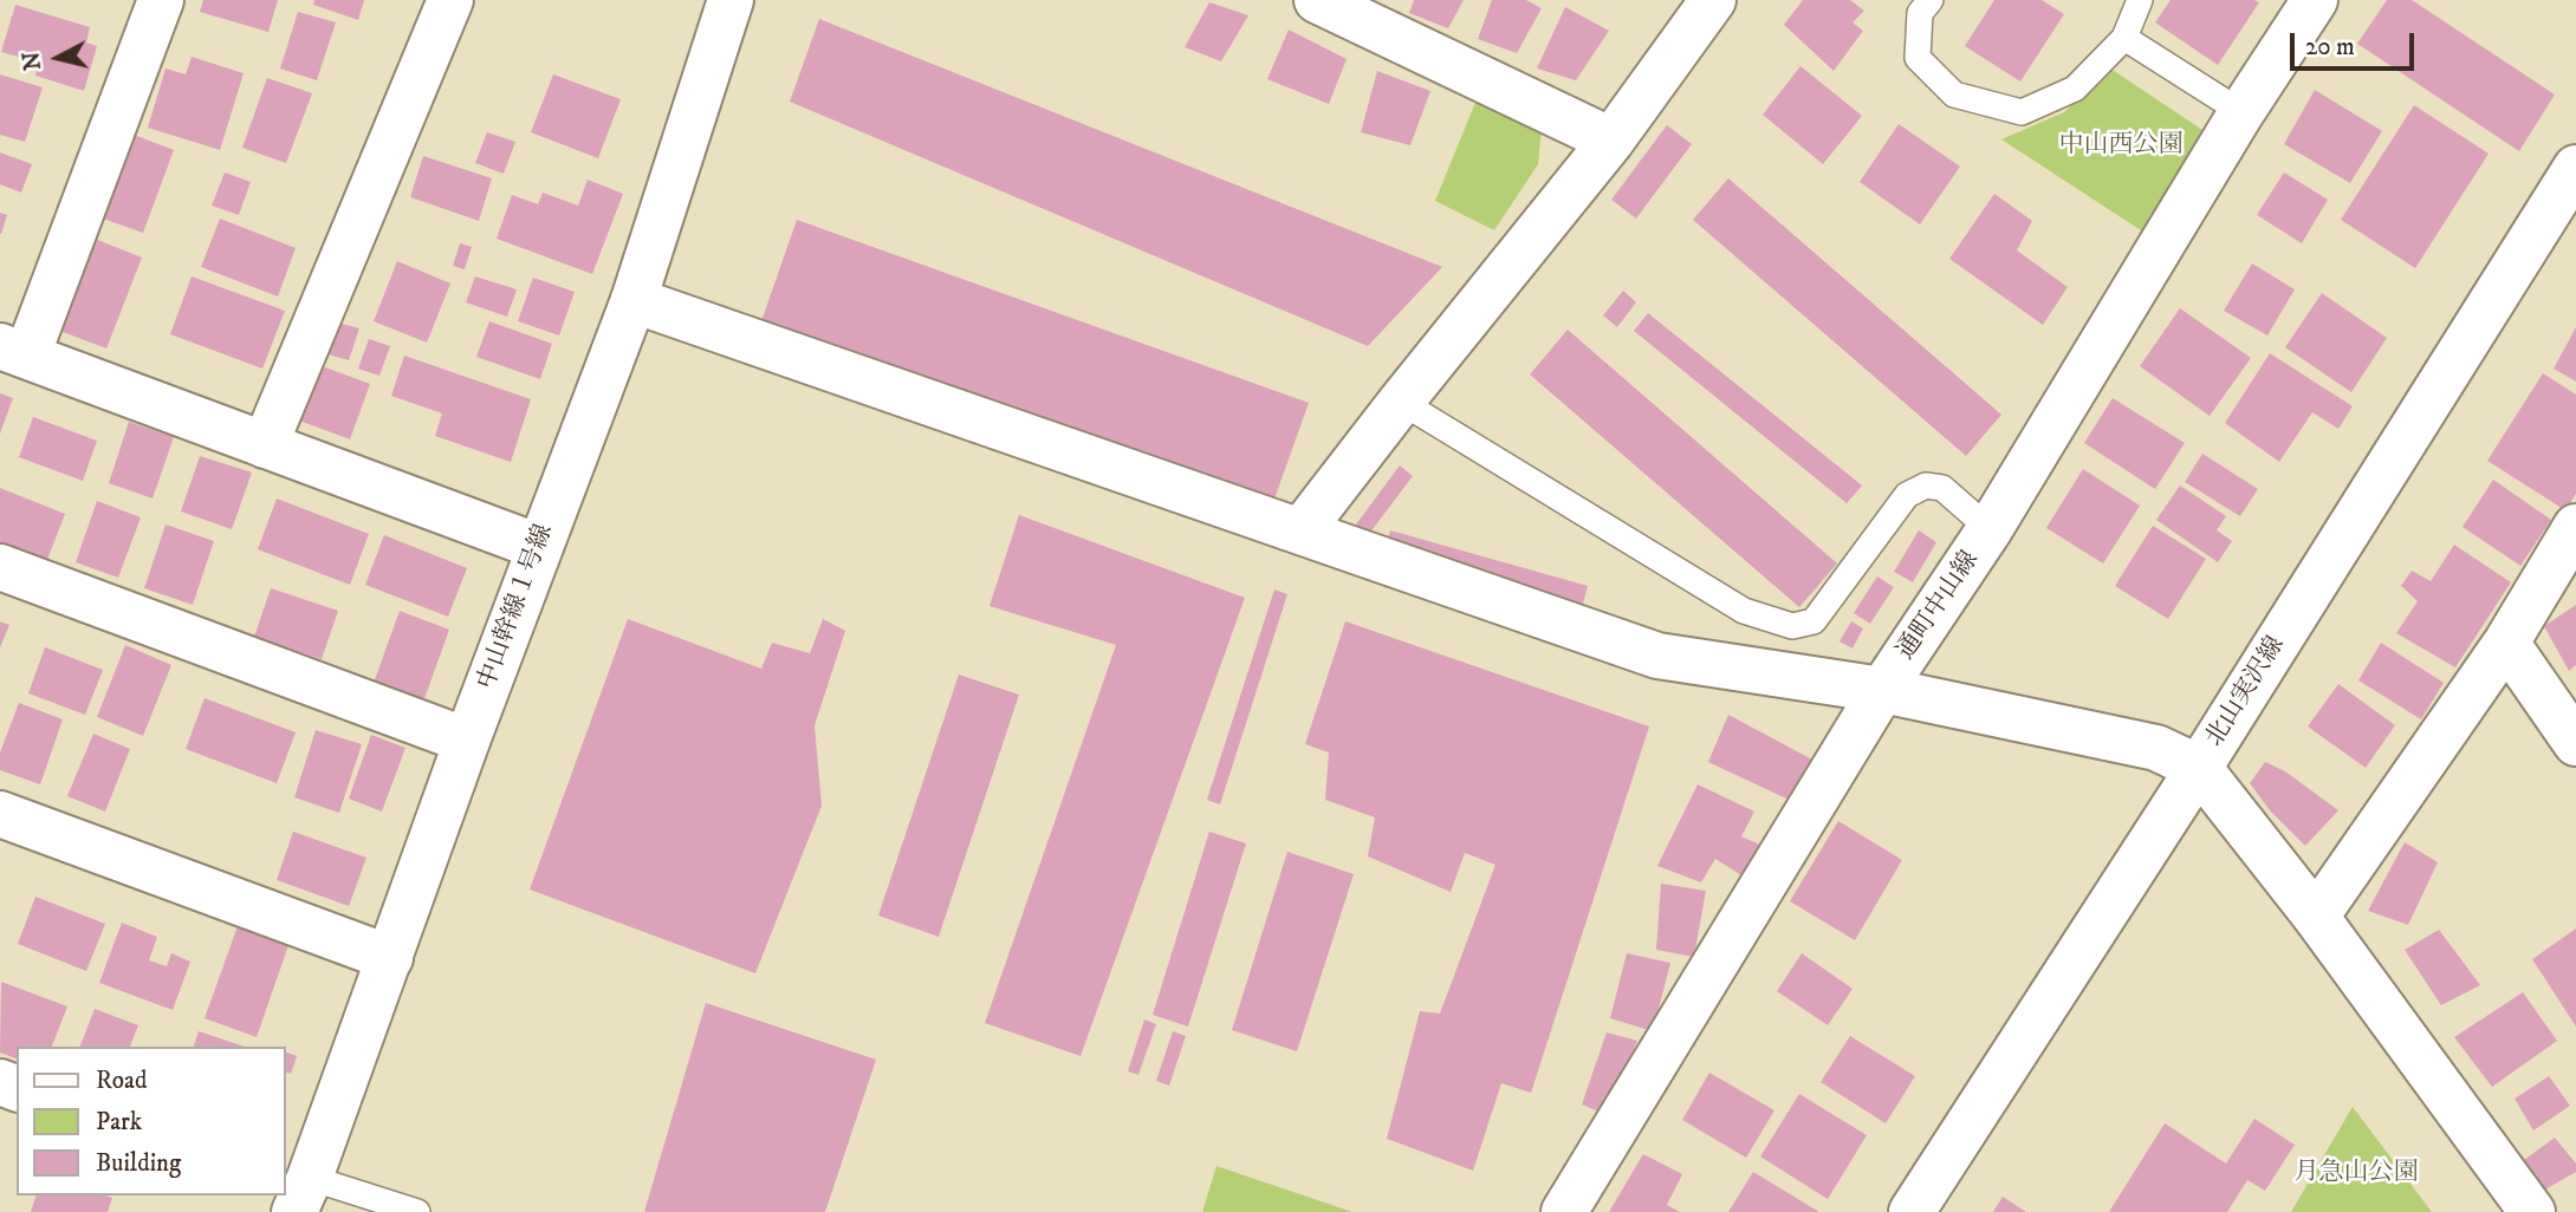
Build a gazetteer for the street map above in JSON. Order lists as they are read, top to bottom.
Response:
{
  "streets": {
    "street": ["通町中山線", "中山幹線１号線", "北山実沢線"]
  },
  "parks": ["中山西公園", "月急山公園"],
  "legend": ["Road", "Park", "Building"],
  "scale_bar": "20 m",
  "north": "left"
}
